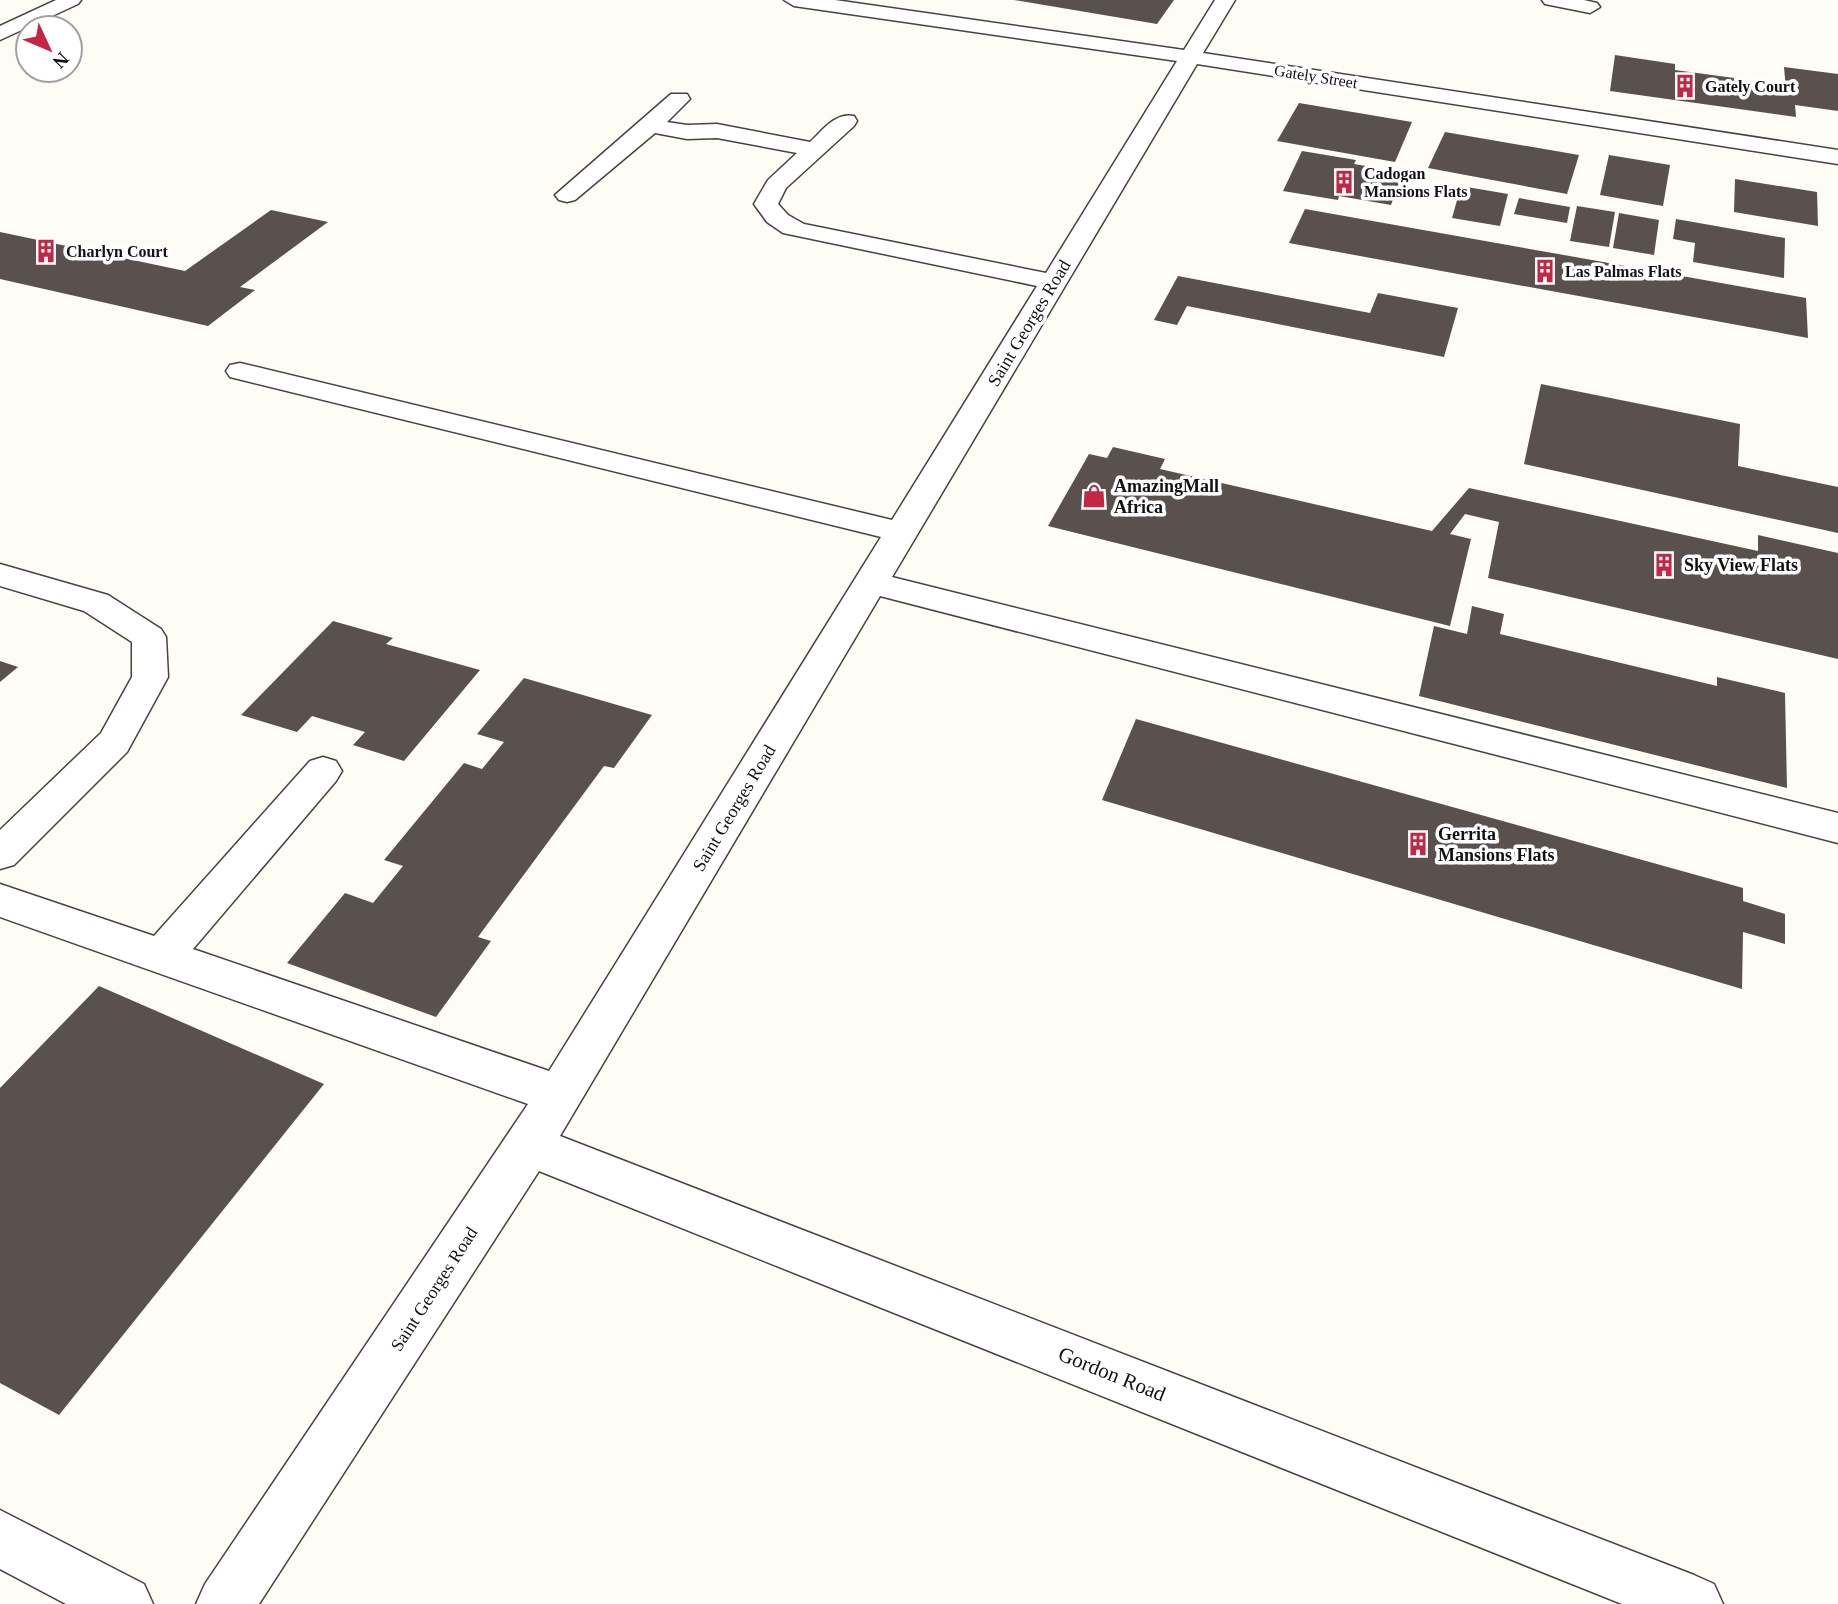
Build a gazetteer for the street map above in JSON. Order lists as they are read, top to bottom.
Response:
{
  "streets": {
    "street": ["Gately Street", "Saint Georges Road", "Gordon Road"]
  },
  "crossings": [
    ["Gately Street", "Saint Georges Road"],
    ["Saint Georges Road", "Gordon Road"]
  ],
  "places": {
    "building": [
      "Gately Court",
      "Cadogan Mansions Flats",
      "Charlyn Court",
      "Las Palmas Flats",
      "Sky View Flats",
      "Gerrita Mansions Flats"
    ],
    "shop": ["AmazingMall Africa"]
  },
  "north": "bottom right"
}
